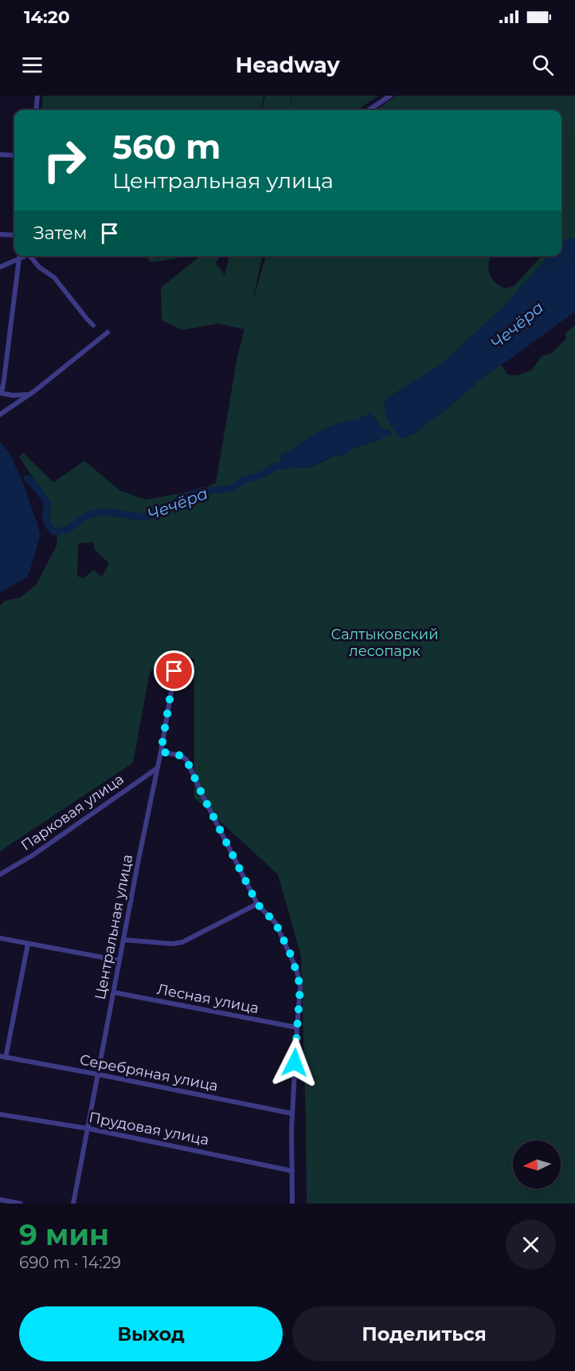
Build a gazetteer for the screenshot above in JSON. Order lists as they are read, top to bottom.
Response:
{
  "streets": {
    "street": [
      "Парковая улица",
      "Центральная улица",
      "Лесная улица",
      "Серебряная улица",
      "Прудовая улица"
    ]
  },
  "crossings": [
    ["Парковая улица", "Центральная улица"],
    ["Центральная улица", "Лесная улица"],
    ["Центральная улица", "Серебряная улица"],
    ["Центральная улица", "Прудовая улица"]
  ],
  "water": ["Чечёра"],
  "parks": ["Салтыковский лесопарк"],
  "north": "left",
  "page": {
    "status": "14:20",
    "header": "Headway",
    "turn": ["560 m", "Центральная улица"],
    "then": "Затем",
    "heading": ["9 мин", "690 m · 14:29"],
    "buttons": ["Выход", "Поделиться"]
  }
}
